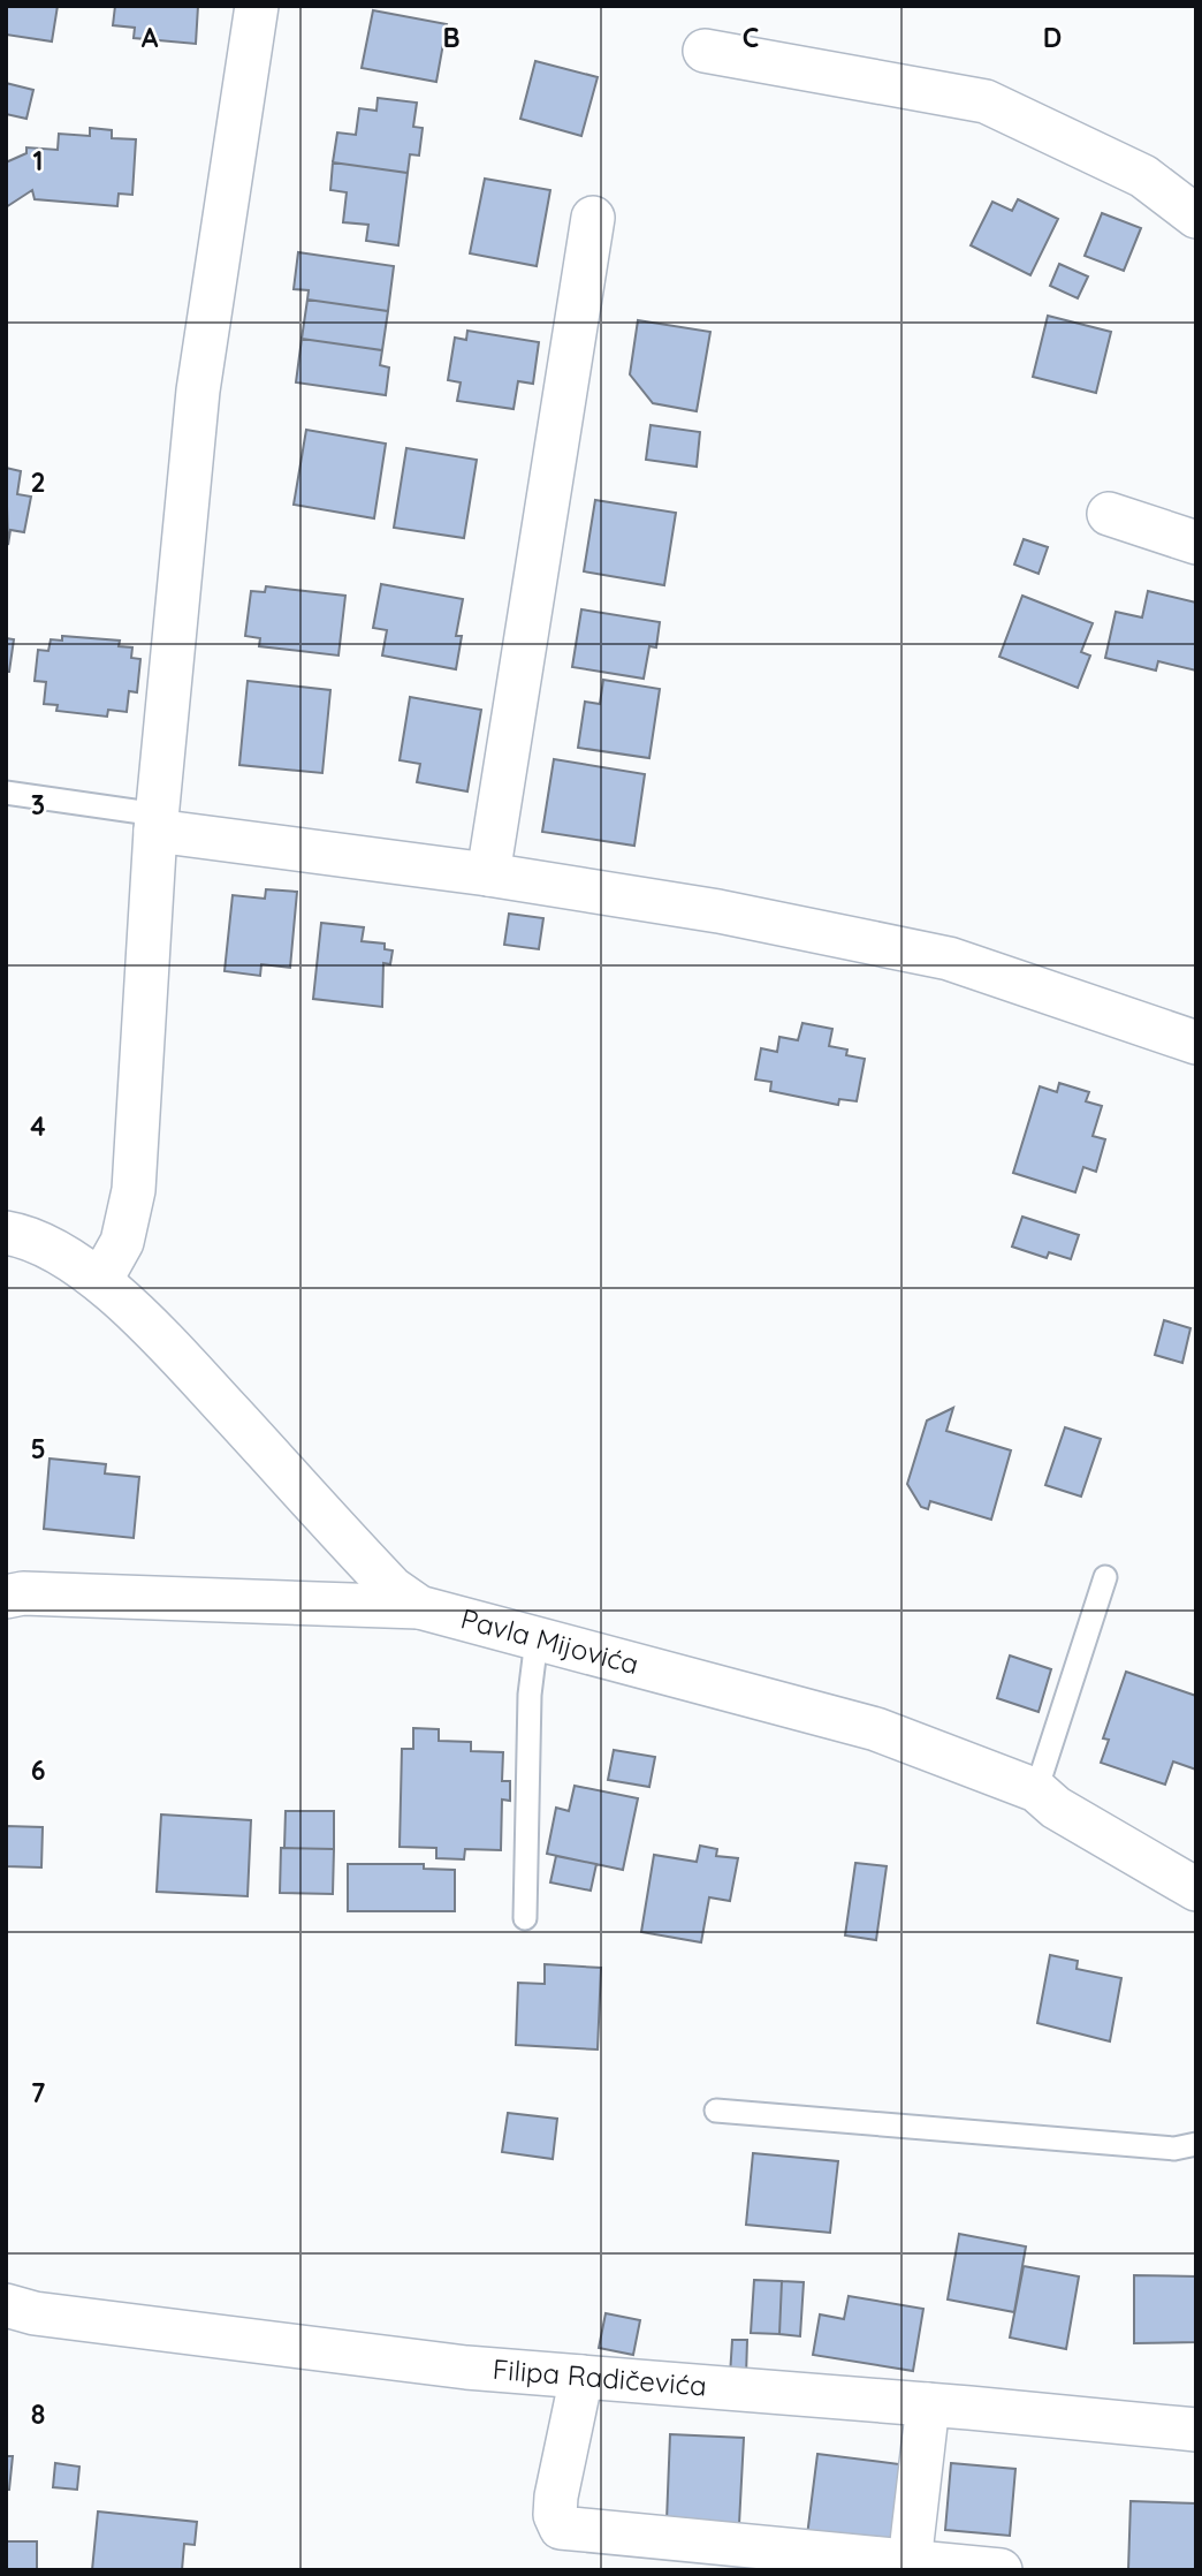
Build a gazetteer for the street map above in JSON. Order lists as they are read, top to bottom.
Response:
{
  "streets": {
    "street": ["Pavla Mijovića", "Filipa Radičevića"]
  },
  "grid": {
    "columns": [
      "A",
      "B",
      "C",
      "D"
    ],
    "rows": [
      "1",
      "2",
      "3",
      "4",
      "5",
      "6",
      "7",
      "8"
    ]
  }
}
